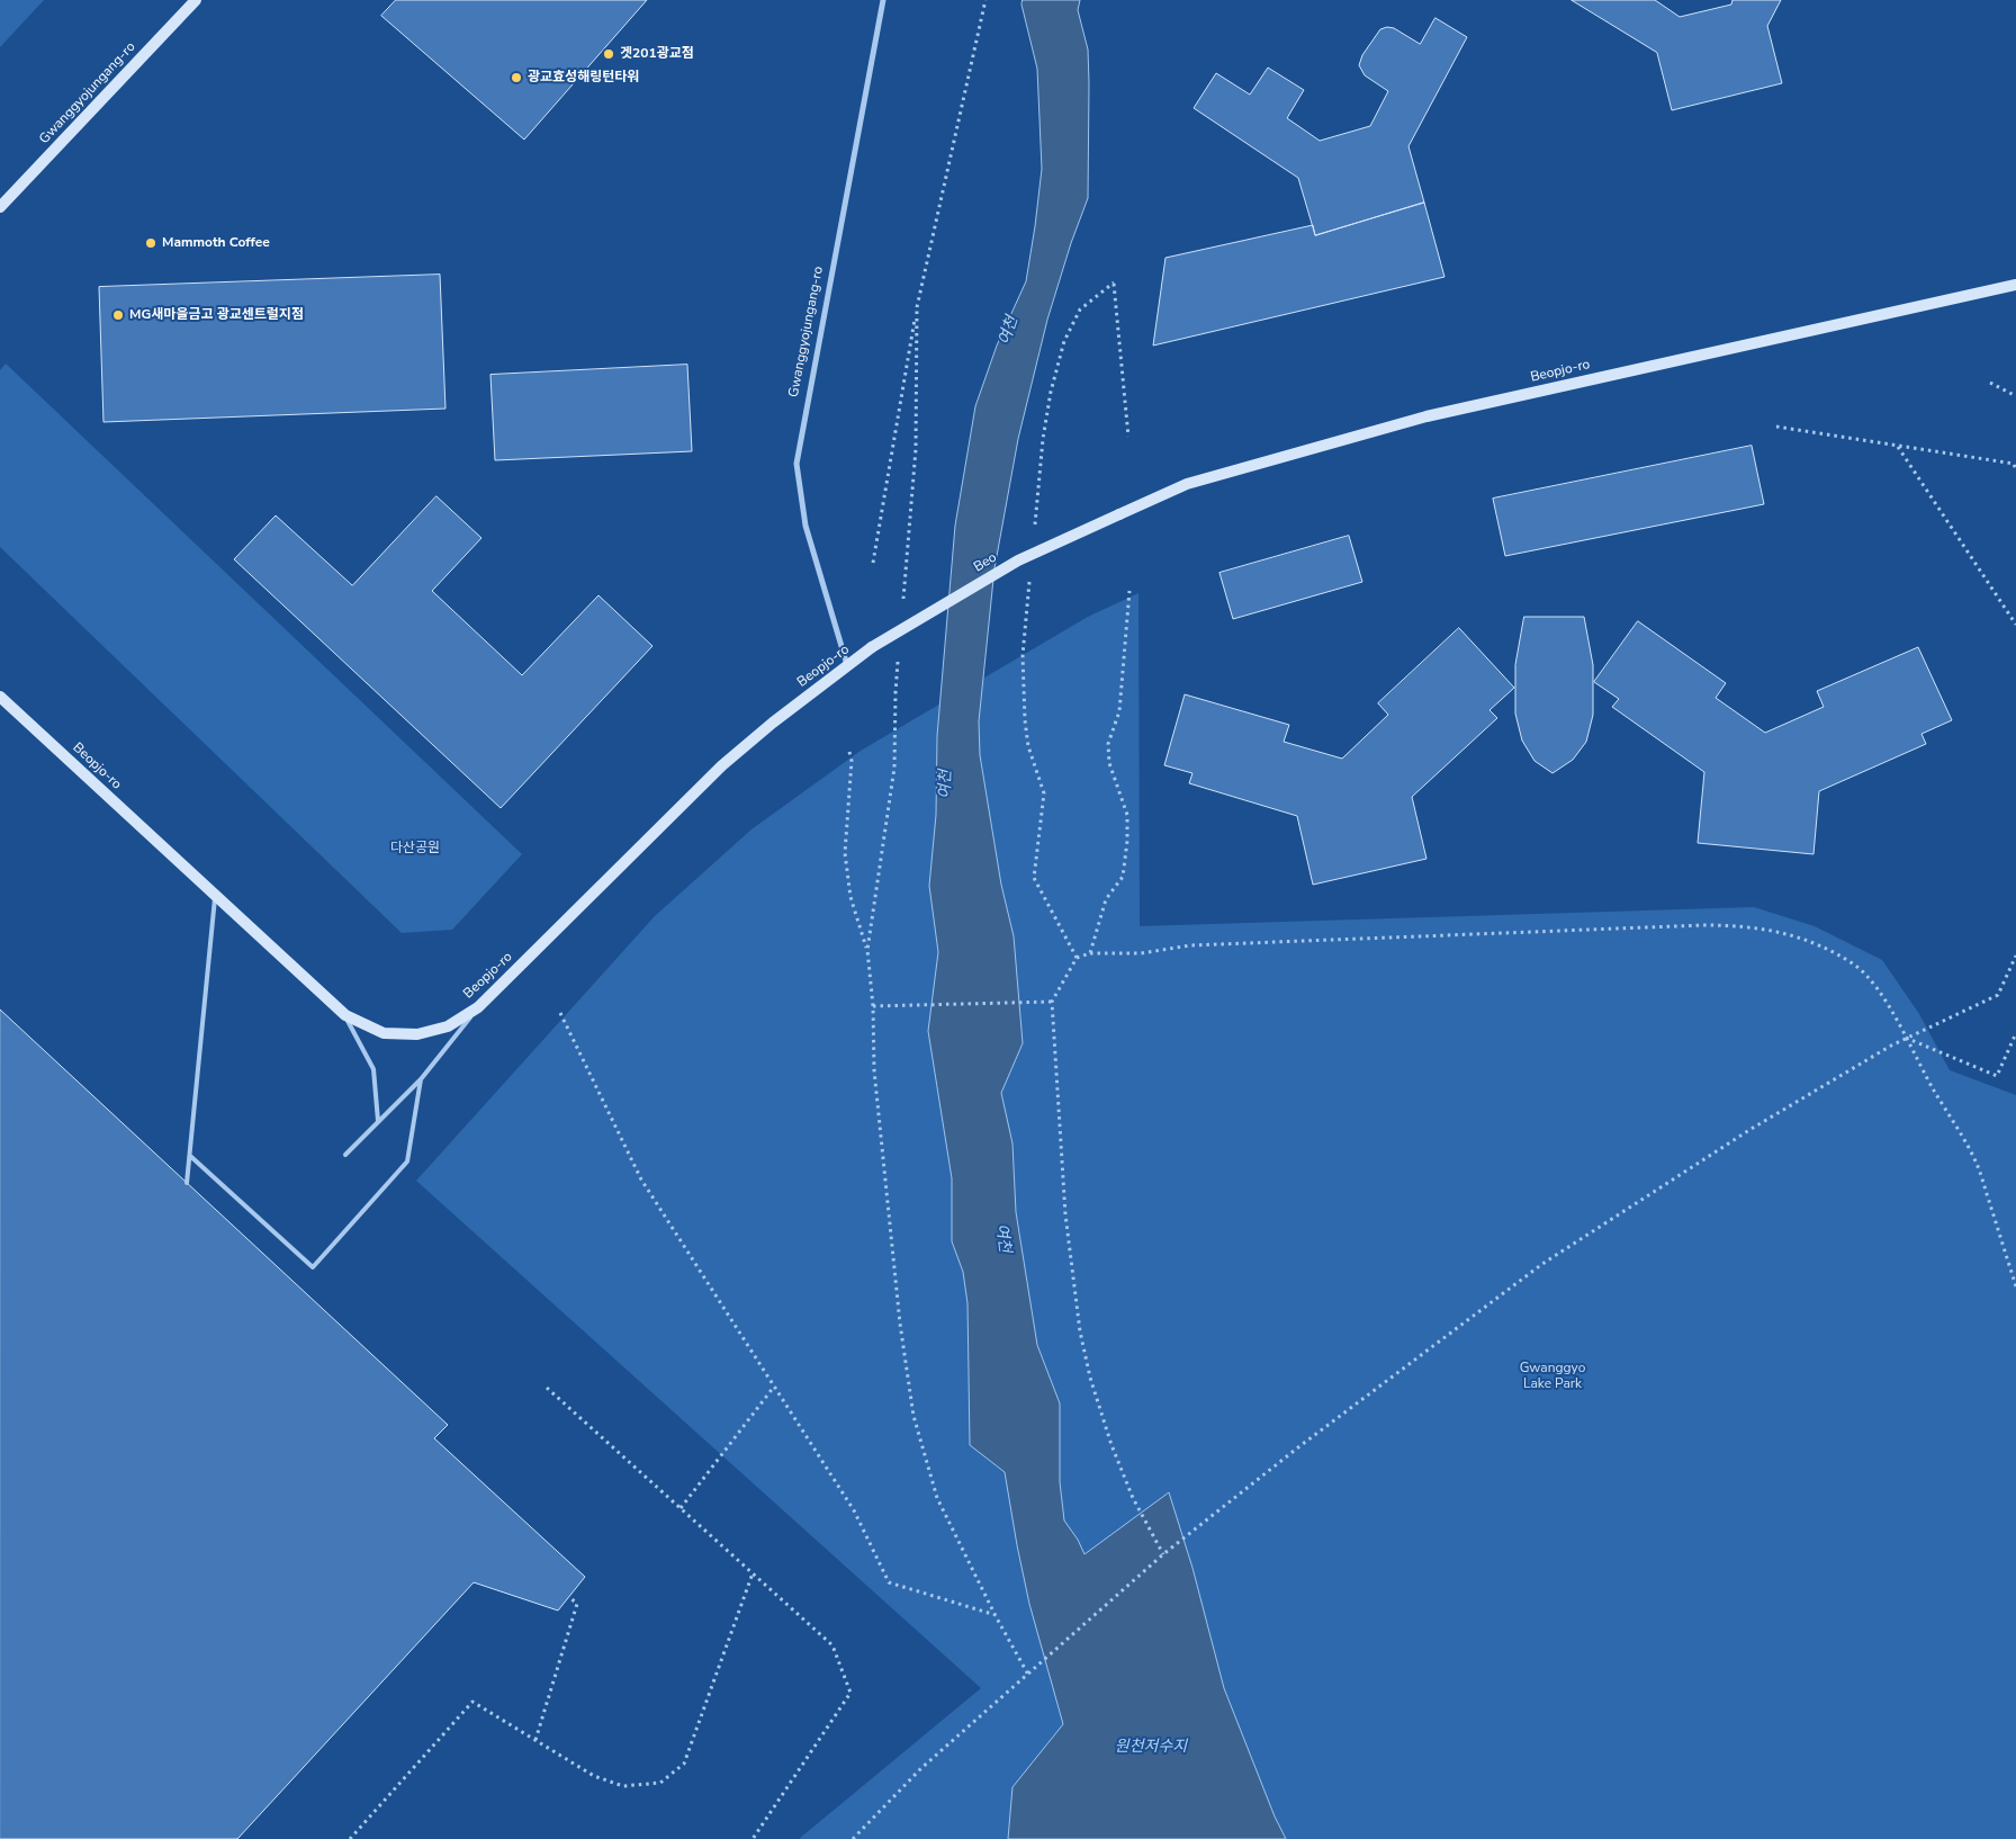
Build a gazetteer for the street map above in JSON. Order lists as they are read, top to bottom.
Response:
{
  "streets": {
    "street": ["Gwanggyojungang-ro", "Beopjo-ro", "Beo"]
  },
  "crossings": [
    ["Gwanggyojungang-ro", "Beopjo-ro"],
    ["Beopjo-ro", "Beo"]
  ],
  "water": ["여천", "원천저수지"],
  "parks": ["다산공원", "Gwanggyo Lake Park"],
  "places": [
    "겟201광교점",
    "광교효성해링턴타워",
    "Mammoth Coffee",
    "MG새마을금고 광교센트럴지점"
  ]
}
